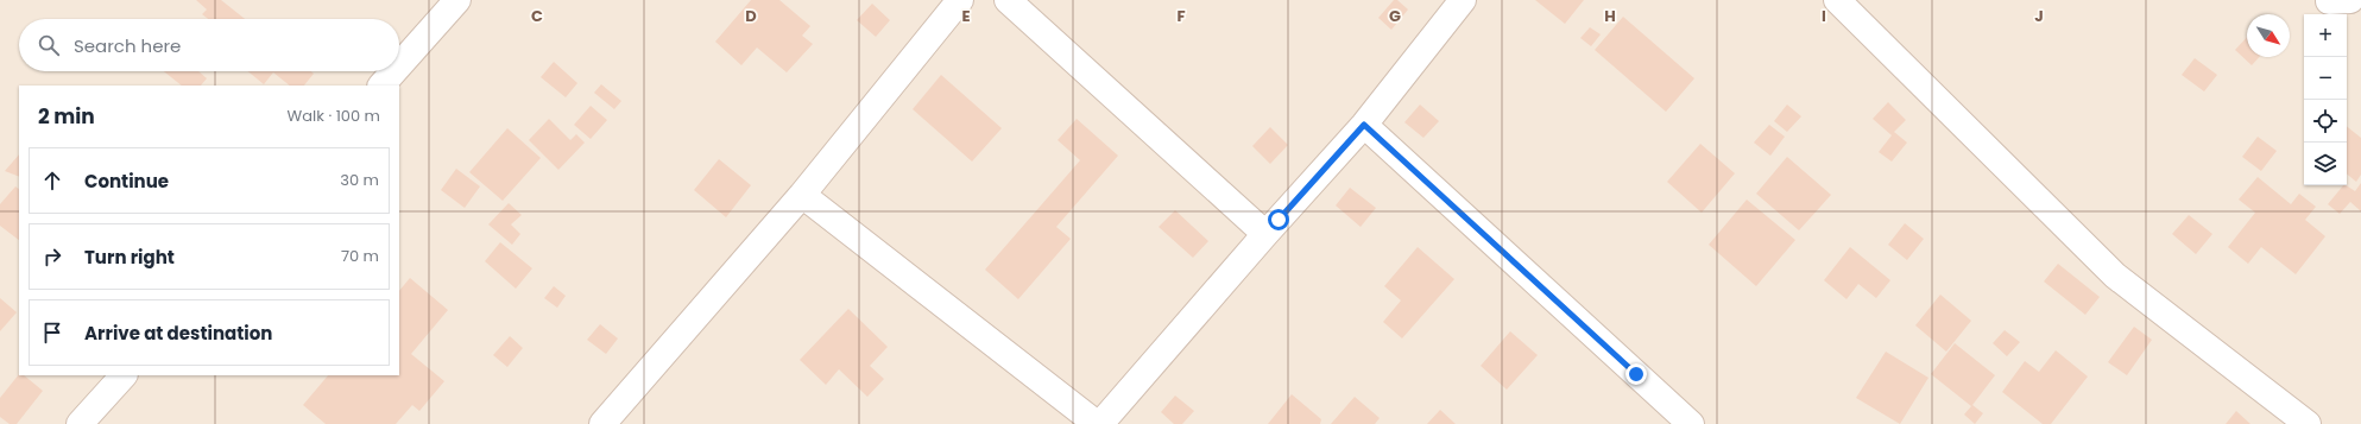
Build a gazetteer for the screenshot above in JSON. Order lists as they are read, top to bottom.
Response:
{
  "north": "bottom right",
  "page": {
    "map_buttons": ["+", "−"],
    "search": "Search here",
    "heading": ["2 min", "Walk · 100 m"],
    "list": [
      ["Continue", "30 m"],
      ["Turn right", "70 m"],
      "Arrive at destination"
    ]
  },
  "grid": {
    "columns": [
      "C",
      "D",
      "E",
      "F",
      "G",
      "H",
      "I",
      "J"
    ]
  }
}
